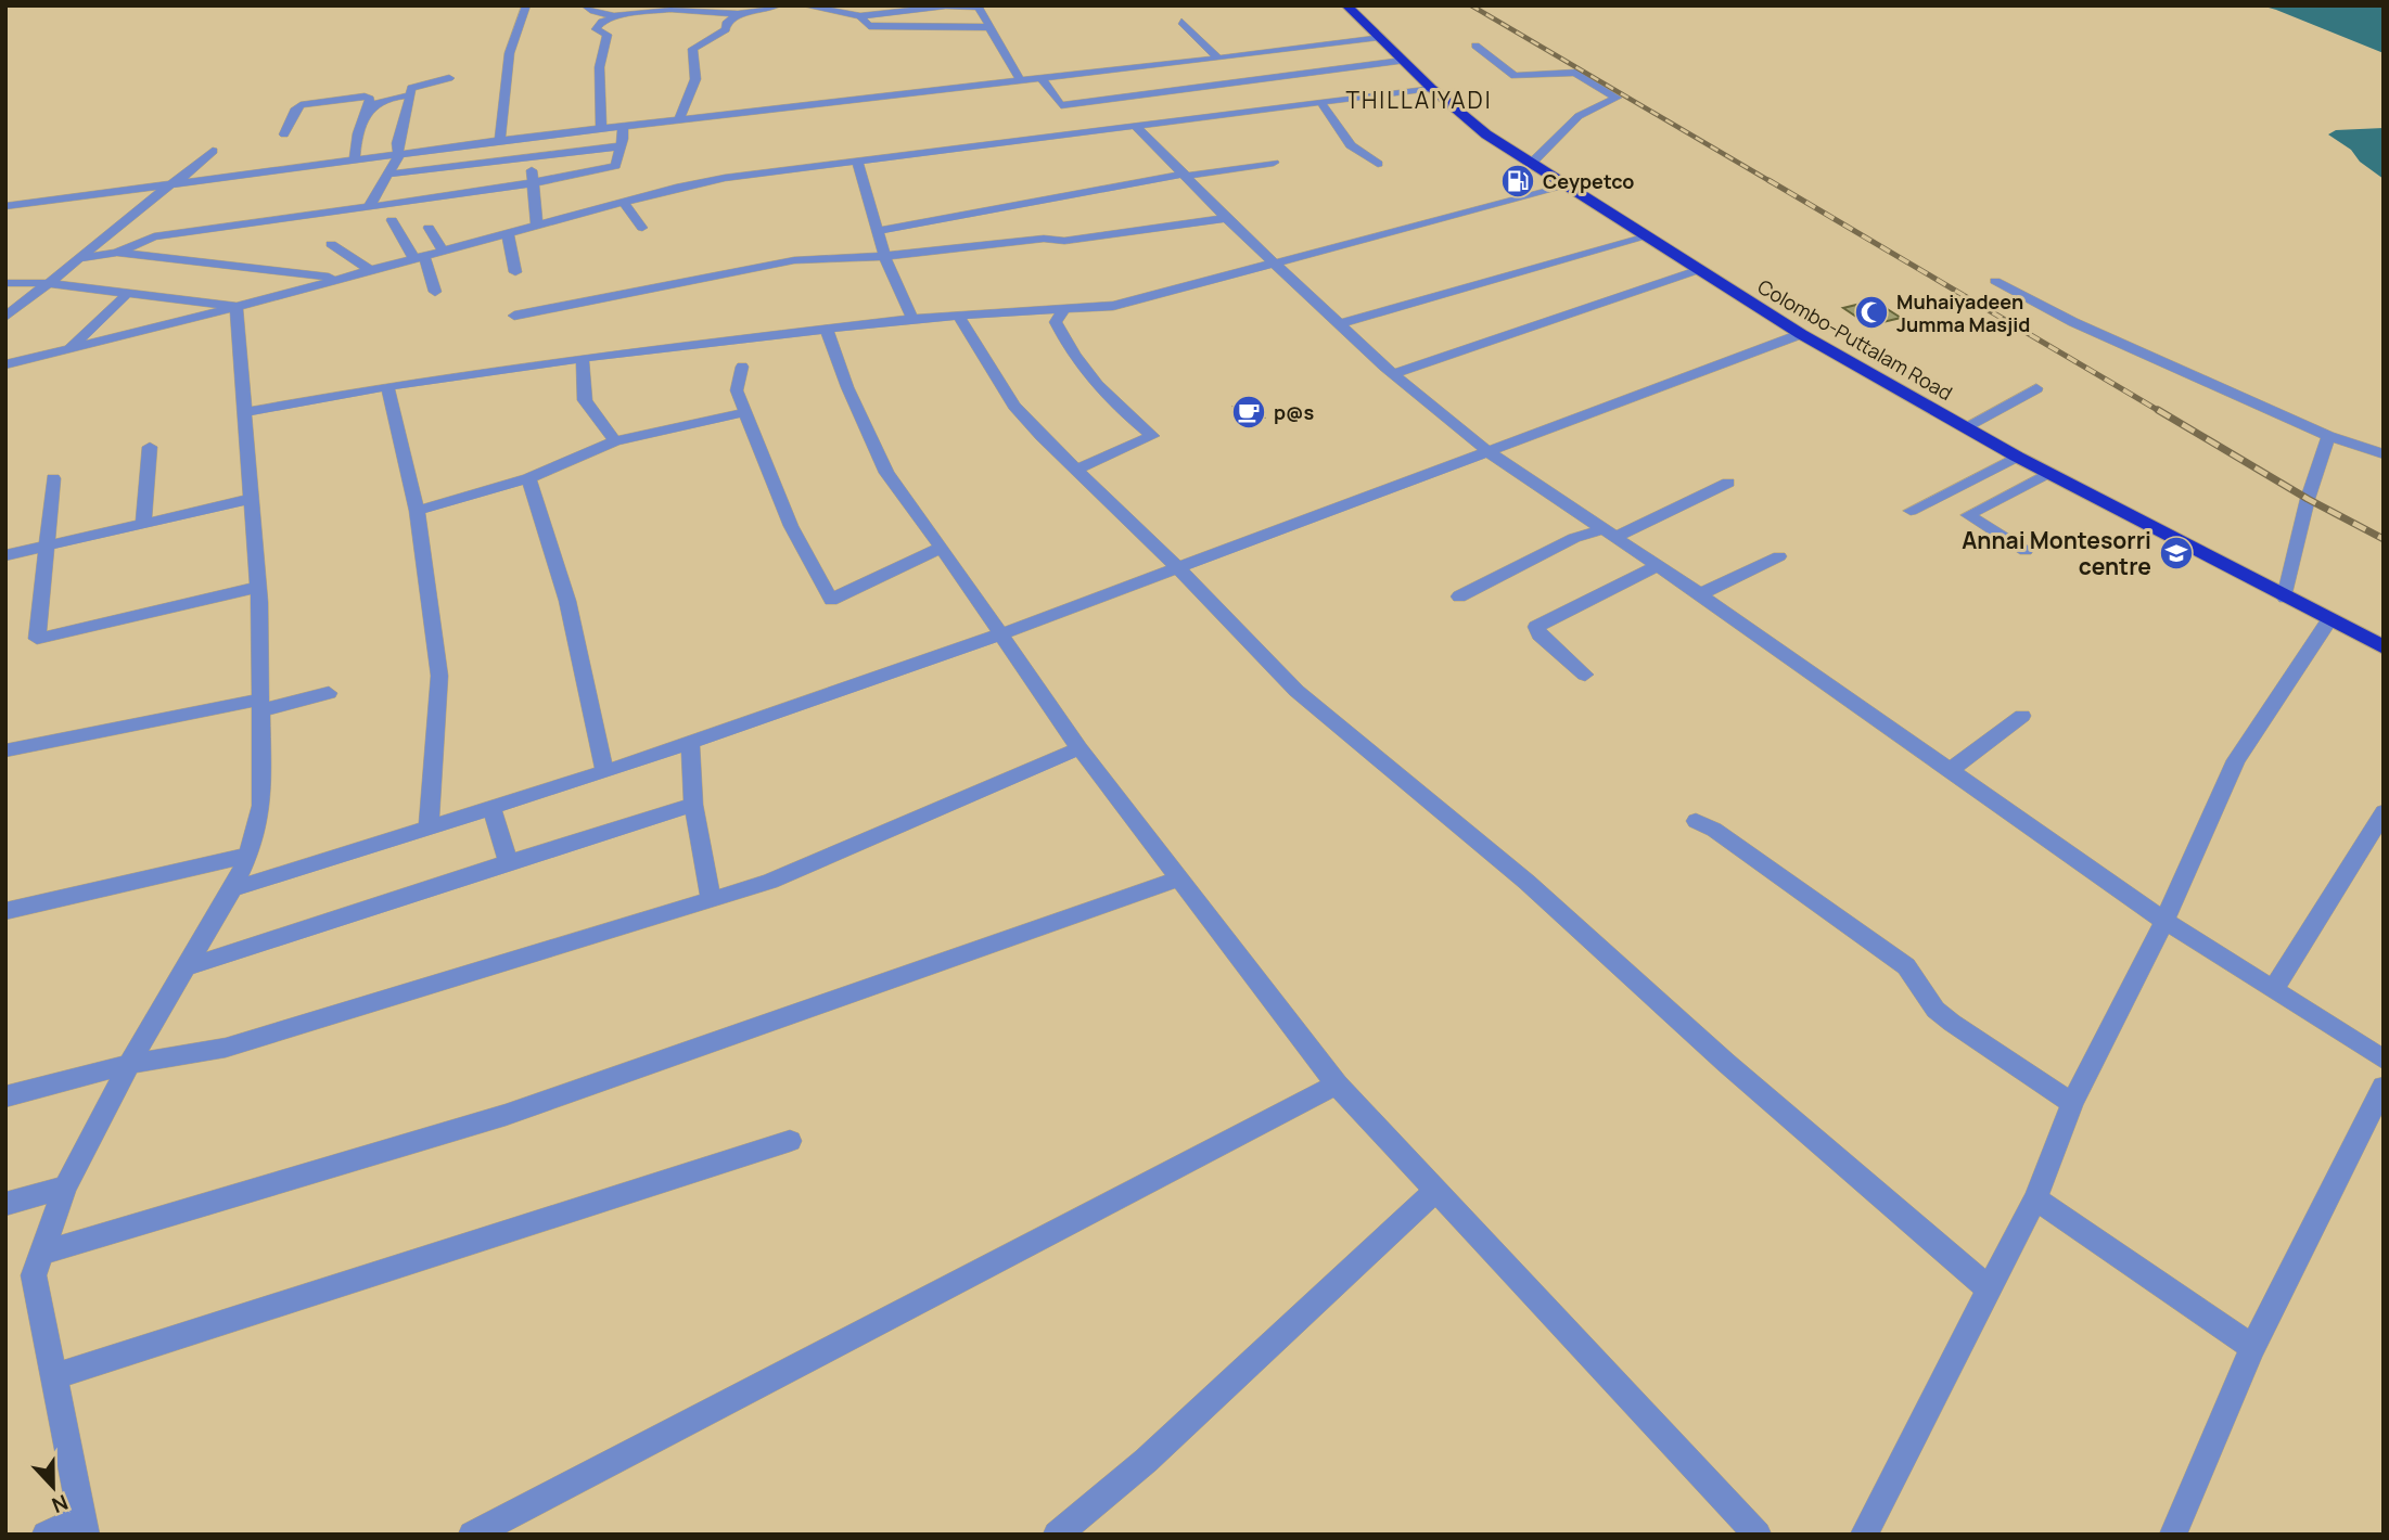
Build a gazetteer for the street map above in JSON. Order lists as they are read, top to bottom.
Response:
{
  "streets": {
    "highway": ["Colombo-Puttalam Road"]
  },
  "districts": ["THILLAIYADI"],
  "places": {
    "fuel station": ["Ceypetco"],
    "mosque": ["Muhaiyadeen Jumma Masjid"],
    "cafe": ["p@s"],
    "school or university": ["Annai Montesorri centre"]
  },
  "north": "bottom"
}
